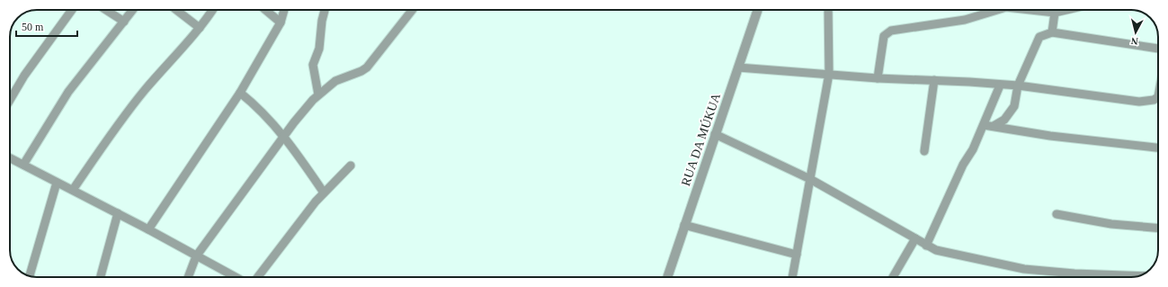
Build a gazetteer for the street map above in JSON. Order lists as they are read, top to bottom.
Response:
{
  "streets": {
    "street": ["RUA DA MÚKUA"]
  },
  "scale_bar": "50 m",
  "north": "bottom"
}
